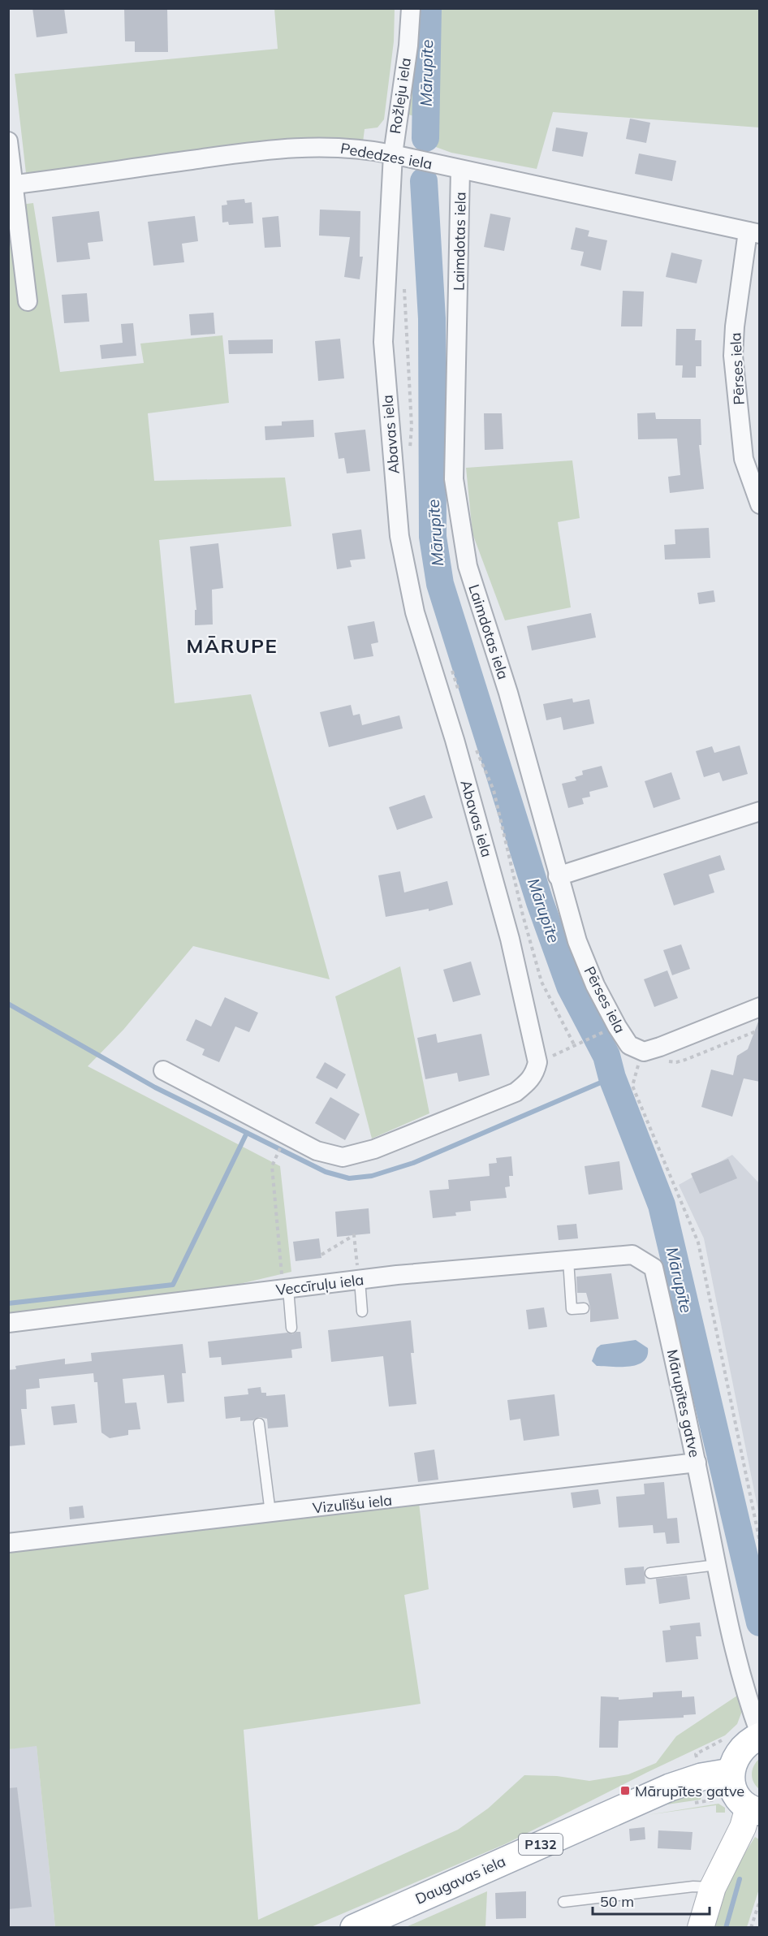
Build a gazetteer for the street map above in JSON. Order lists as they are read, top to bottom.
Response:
{
  "streets": {
    "main road": ["P132", "Daugavas iela"],
    "street": [
      "Rožleju iela",
      "Pededzes iela",
      "Laimdotas iela",
      "Pērses iela",
      "Abavas iela",
      "Veccīruļu iela",
      "Mārupītes gatve",
      "Vizulīšu iela"
    ]
  },
  "crossings": [
    ["Rožleju iela", "Pededzes iela"],
    ["Rožleju iela", "Abavas iela"],
    ["Pededzes iela", "Laimdotas iela"],
    ["Pededzes iela", "Pērses iela"],
    ["Pededzes iela", "Abavas iela"],
    ["Laimdotas iela", "Pērses iela"],
    ["Veccīruļu iela", "Mārupītes gatve"],
    ["Mārupītes gatve", "Vizulīšu iela"]
  ],
  "districts": ["MĀRUPE"],
  "water": ["Mārupīte"],
  "places": {
    "transit": ["Mārupītes gatve"]
  },
  "scale_bar": "50 m"
}
